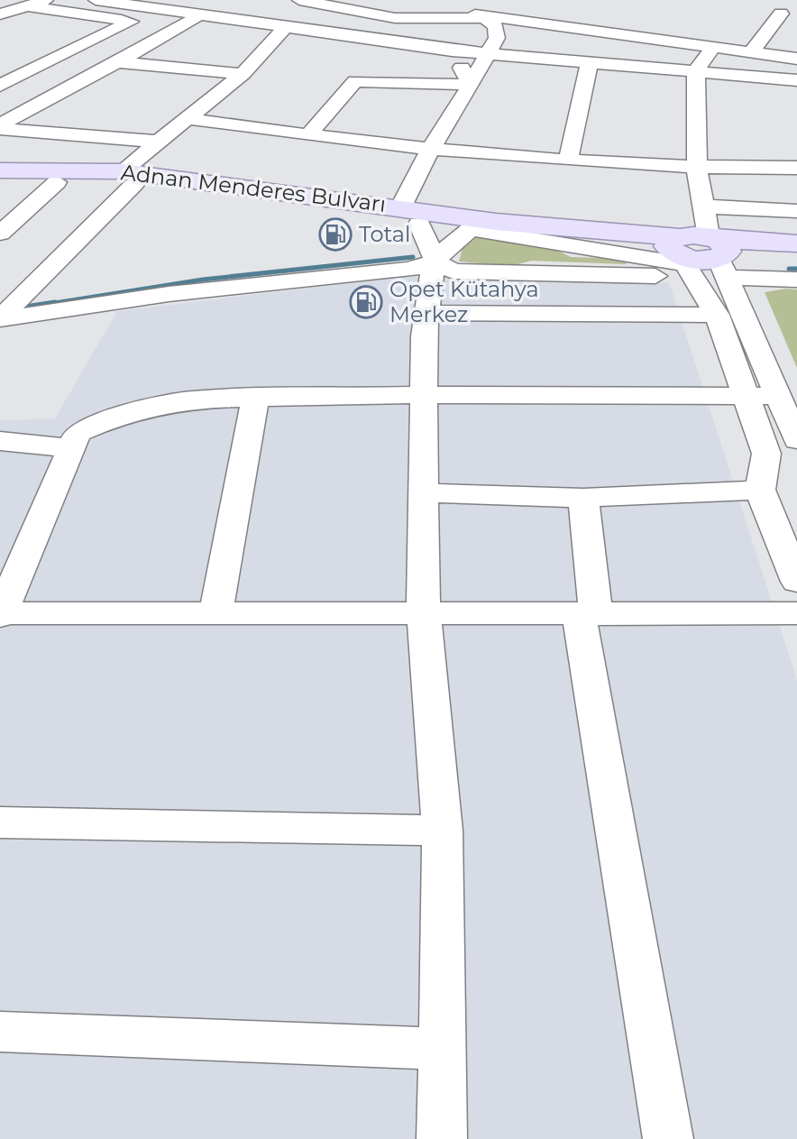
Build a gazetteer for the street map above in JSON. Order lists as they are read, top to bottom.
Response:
{
  "streets": {
    "main road": ["Adnan Menderes Bulvarı"]
  },
  "places": {
    "fuel station": ["Total", "Opet Kütahya Merkez"]
  }
}
